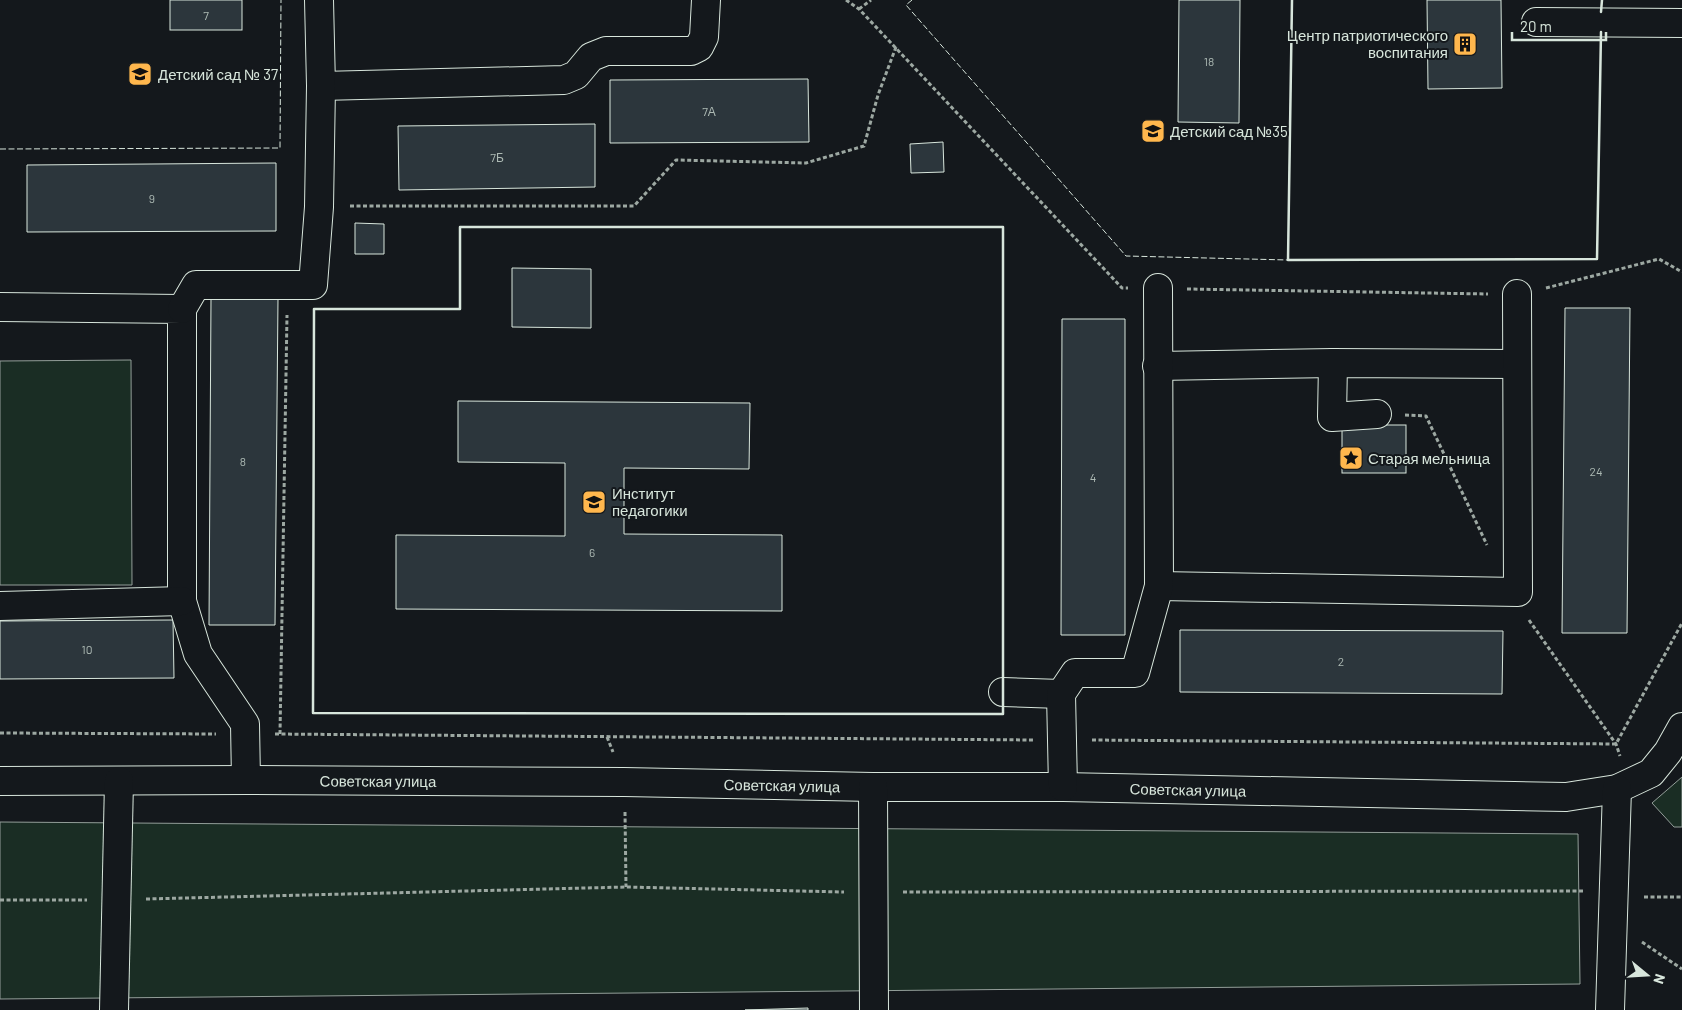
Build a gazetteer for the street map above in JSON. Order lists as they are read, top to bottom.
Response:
{
  "streets": {
    "street": ["Советская улица"]
  },
  "places": {
    "building": ["Центр патриотического воспитания"],
    "school or university": ["Детский сад № 37", "Детский сад №35", "Институт педагогики"],
    "place": ["Старая мельница"]
  },
  "house_numbers": [
    "7",
    "18",
    "7А",
    "7Б",
    "9",
    "8",
    "24",
    "4",
    "6",
    "10",
    "2"
  ],
  "scale_bar": "20 m",
  "north": "right"
}
